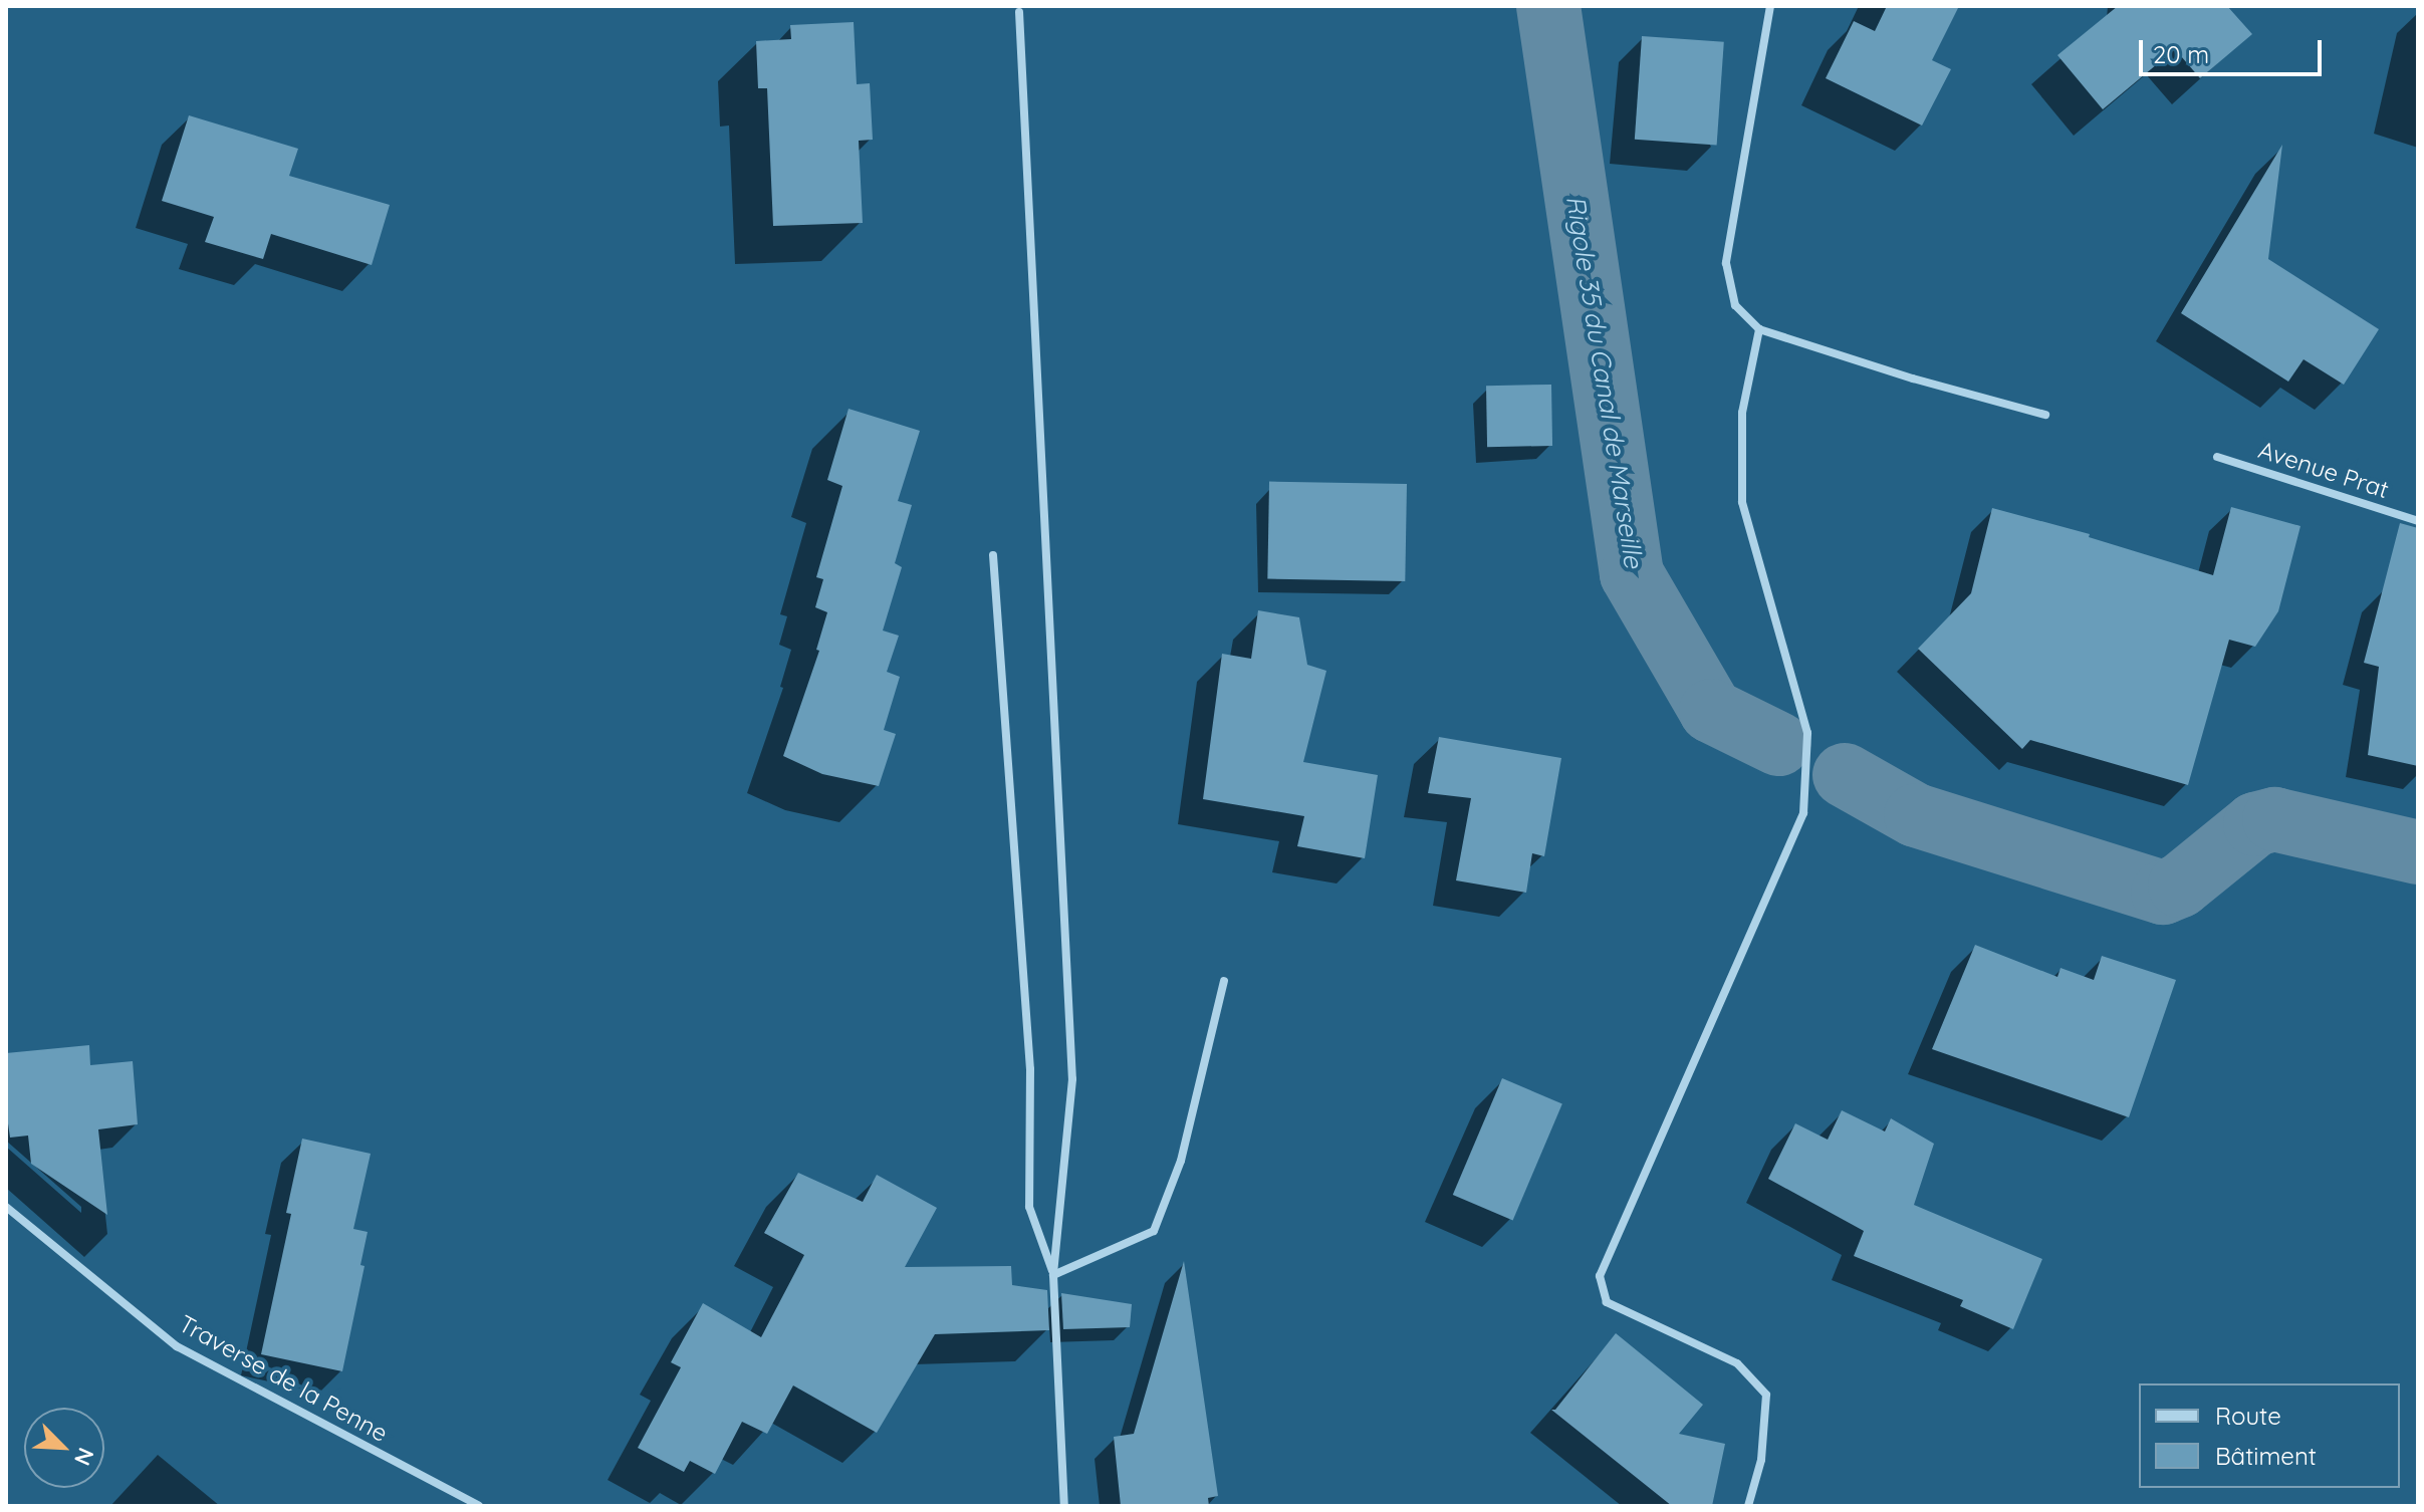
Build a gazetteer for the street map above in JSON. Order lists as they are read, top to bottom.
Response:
{
  "streets": {
    "street": ["Avenue Prat", "Traverse de la Penne"]
  },
  "water": ["Rigole 35 du Canal de Marseille"],
  "legend": ["Route", "Bâtiment"],
  "scale_bar": "20 m",
  "north": "bottom right"
}
